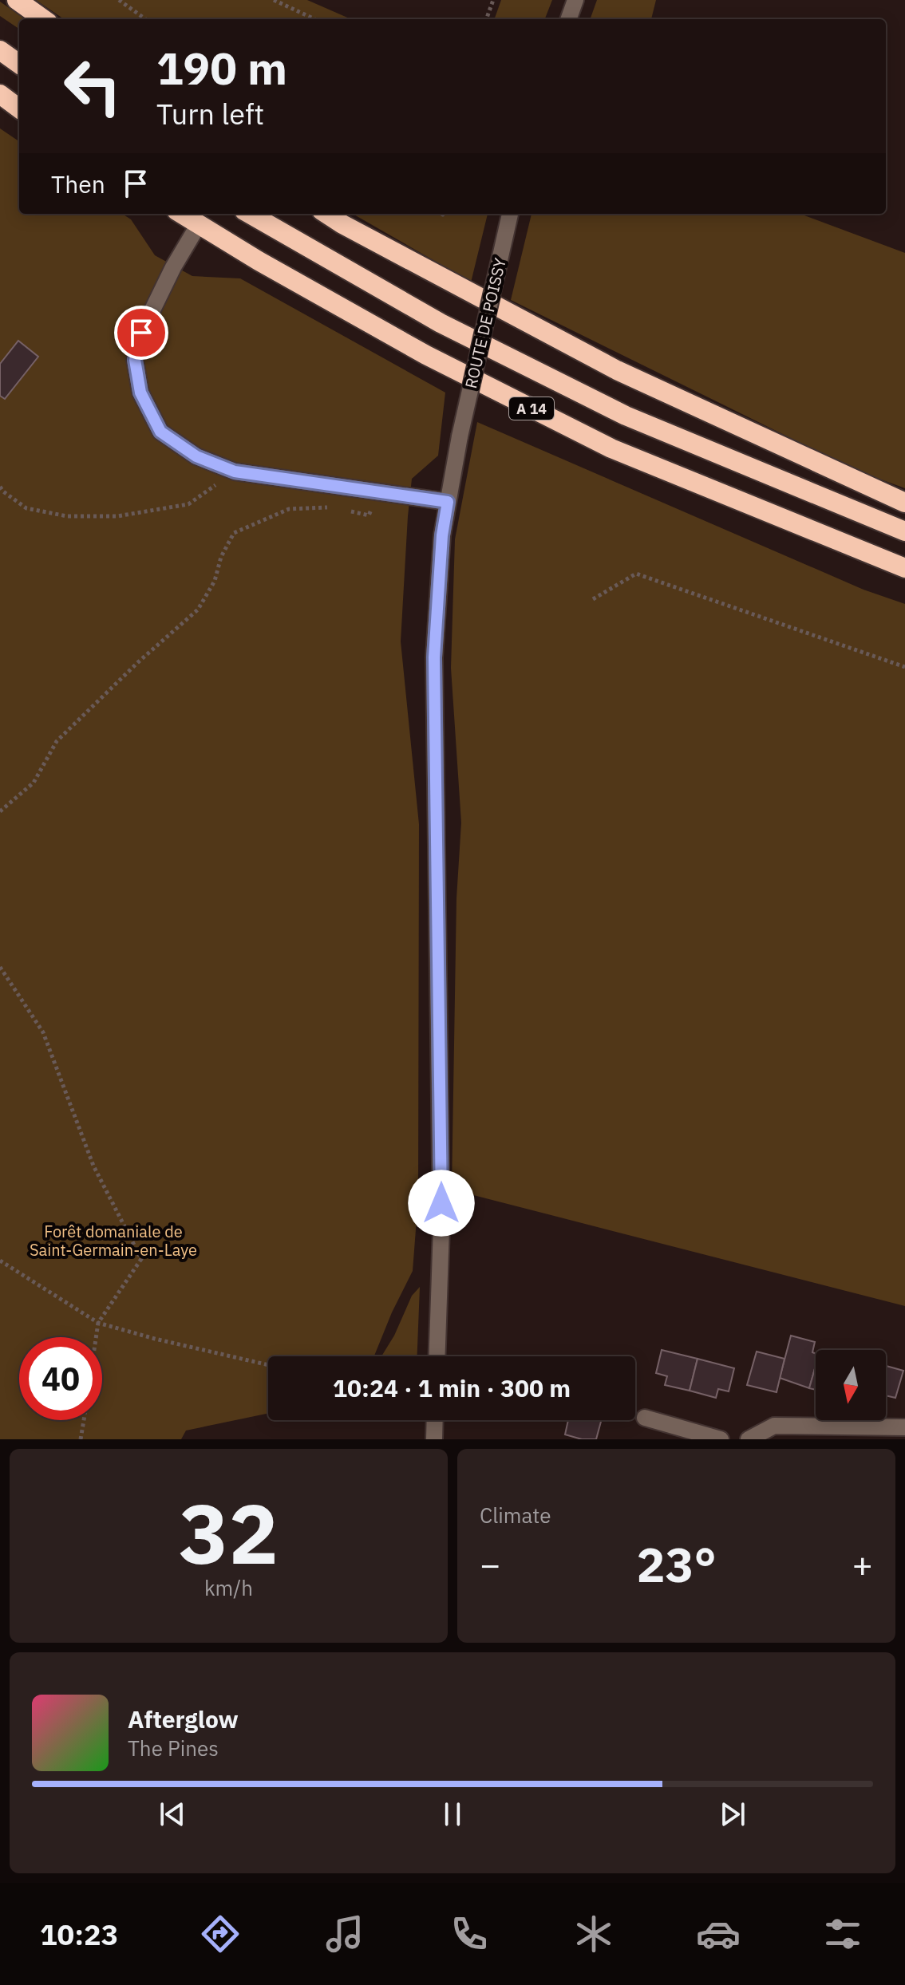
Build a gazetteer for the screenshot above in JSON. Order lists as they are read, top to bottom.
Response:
{
  "streets": {
    "highway": ["A 14"],
    "street": ["ROUTE DE POISSY"]
  },
  "parks": ["Forêt domaniale de Saint-Germain-en-Laye"],
  "north": "bottom",
  "page": {
    "turn": ["190 m", "Turn left"],
    "then": "Then",
    "limit": "40",
    "trip": "10:24 · 1 min · 300 m",
    "tile": [
      ["32", "km/h"],
      "Climate"
    ],
    "heat": ["−", "23°", "+"],
    "song": ["Afterglow", "The Pines"],
    "tabs": "10:23"
  }
}
